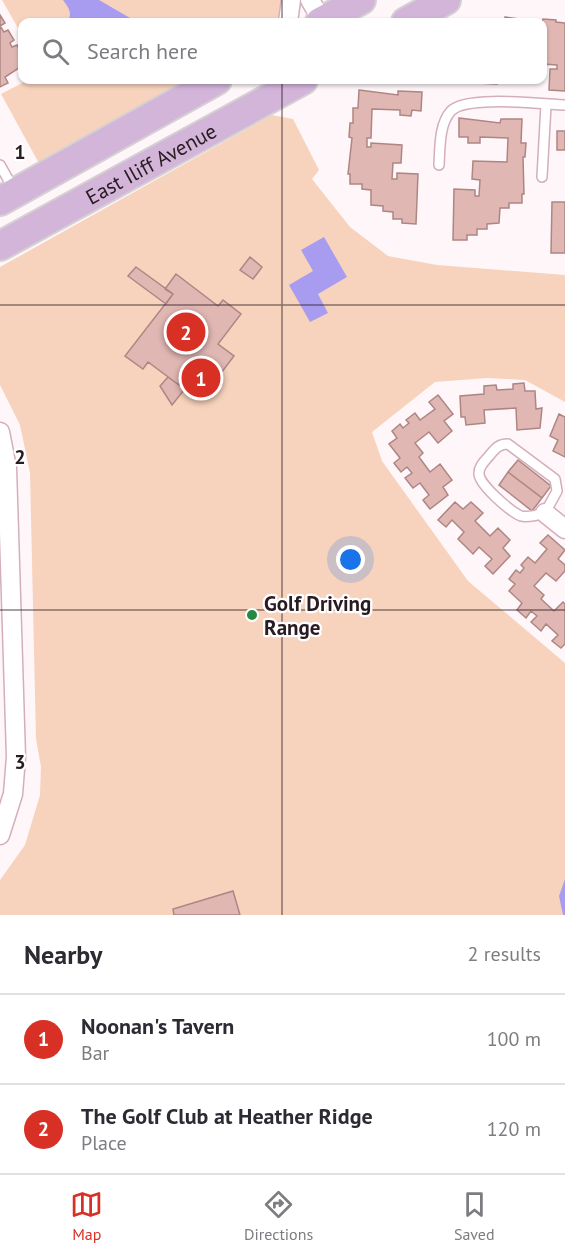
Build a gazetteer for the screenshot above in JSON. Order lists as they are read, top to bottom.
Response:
{
  "streets": {
    "main road": ["East Iliff Avenue"]
  },
  "places": ["Golf Driving Range"],
  "page": {
    "search": "Search here",
    "pins": ["2", "1"],
    "heading": ["Nearby", "2 results"],
    "list": [
      {
        "mark": "1",
        "name": "Noonan's Tavern",
        "note": "Bar",
        "value": "100 m"
      },
      {
        "mark": "2",
        "name": "The Golf Club at Heather Ridge",
        "note": "Place",
        "value": "120 m"
      }
    ],
    "nav": ["Map", "Directions", "Saved"]
  },
  "grid": {
    "rows": ["1", "2", "3"]
  }
}
